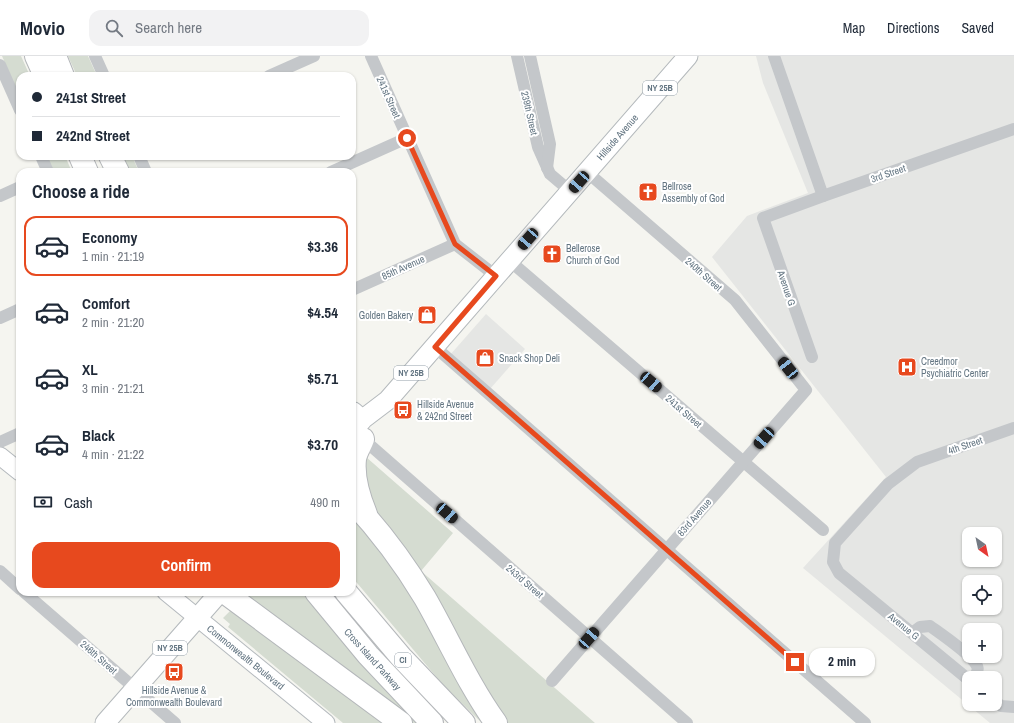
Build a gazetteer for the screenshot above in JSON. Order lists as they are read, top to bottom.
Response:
{
  "streets": {
    "highway": ["Cross Island Parkway", "CI"],
    "main road": ["NY 25B", "Hillside Avenue"],
    "street": [
      "241st Street",
      "239th Street",
      "3rd Street",
      "85th Avenue",
      "240th Street",
      "Avenue G",
      "4th Street",
      "83rd Avenue",
      "243rd Street",
      "246th Street",
      "Commonwealth Boulevard"
    ]
  },
  "crossings": [
    ["NY 25B", "246th Street"],
    ["NY 25B", "Commonwealth Boulevard"],
    ["241st Street", "Hillside Avenue"],
    ["241st Street", "85th Avenue"],
    ["241st Street", "83rd Avenue"],
    ["239th Street", "Hillside Avenue"],
    ["Hillside Avenue", "240th Street"],
    ["Hillside Avenue", "243rd Street"],
    ["3rd Street", "Avenue G"],
    ["240th Street", "83rd Avenue"],
    ["Avenue G", "4th Street"],
    ["83rd Avenue", "243rd Street"]
  ],
  "places": {
    "church": ["Bellrose Assembly of God", "Bellerose Church of God"],
    "shop": ["Golden Bakery", "Snack Shop Deli"],
    "hospital": ["Creedmor Psychiatric Center"],
    "bus stop": ["Hillside Avenue & 242nd Street", "Hillside Avenue & Commonwealth Boulevard"]
  },
  "north": "bottom right",
  "page": {
    "header": "Movio",
    "search": "Search here",
    "nav": ["Map", "Directions", "Saved"],
    "banner": ["241st Street", "242nd Street"],
    "heading": "Choose a ride",
    "list": [
      {
        "name": "Economy",
        "note": "1 min · 21:19",
        "value": "$3.36"
      },
      {
        "name": "Comfort",
        "note": "2 min · 21:20",
        "value": "$4.54"
      },
      {
        "name": "XL",
        "note": "3 min · 21:21",
        "value": "$5.71"
      },
      {
        "name": "Black",
        "note": "4 min · 21:22",
        "value": "$3.70"
      }
    ],
    "pay": ["Cash", "490 m"],
    "map_buttons": ["+", "−"],
    "buttons": "Confirm",
    "bubble": "2 min"
  }
}
